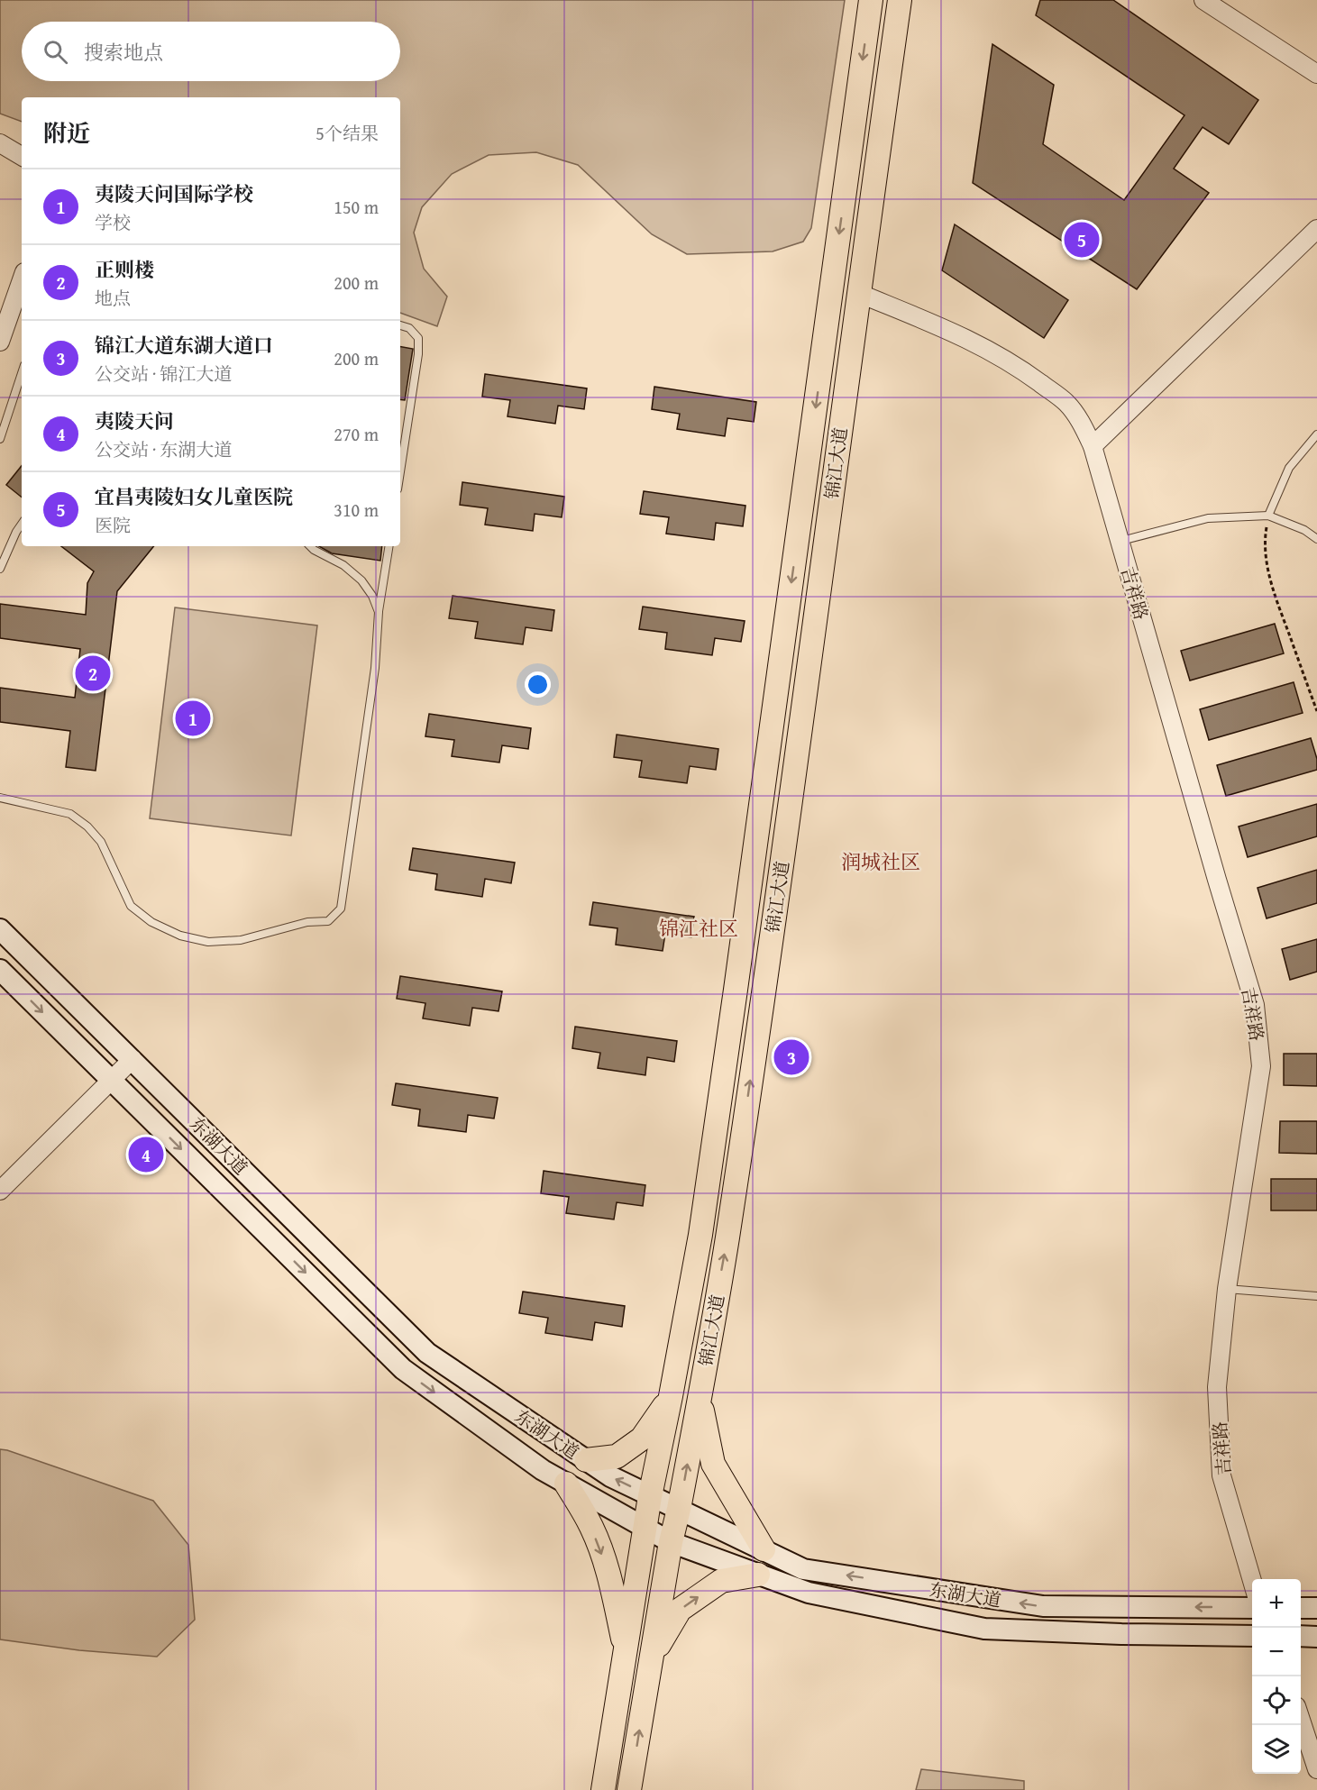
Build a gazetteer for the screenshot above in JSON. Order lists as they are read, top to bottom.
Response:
{
  "streets": {
    "main road": ["锦江大道", "东湖大道"],
    "street": ["吉祥路"]
  },
  "crossings": [
    ["锦江大道", "吉祥路"],
    ["锦江大道", "东湖大道"]
  ],
  "districts": ["润城社区", "锦江社区"],
  "page": {
    "search": "搜索地点",
    "heading": ["附近", "5个结果"],
    "list": [
      {
        "mark": "1",
        "name": "夷陵天问国际学校",
        "note": "学校",
        "value": "150 m"
      },
      {
        "mark": "2",
        "name": "正则楼",
        "note": "地点",
        "value": "200 m"
      },
      {
        "mark": "3",
        "name": "锦江大道东湖大道口",
        "note": "公交站 · 锦江大道",
        "value": "200 m"
      },
      {
        "mark": "4",
        "name": "夷陵天问",
        "note": "公交站 · 东湖大道",
        "value": "270 m"
      },
      {
        "mark": "5",
        "name": "宜昌夷陵妇女儿童医院",
        "note": "医院",
        "value": "310 m"
      }
    ],
    "pins": [
      "5",
      "2",
      "1",
      "3",
      "4"
    ],
    "map_buttons": ["+", "−"]
  }
}
